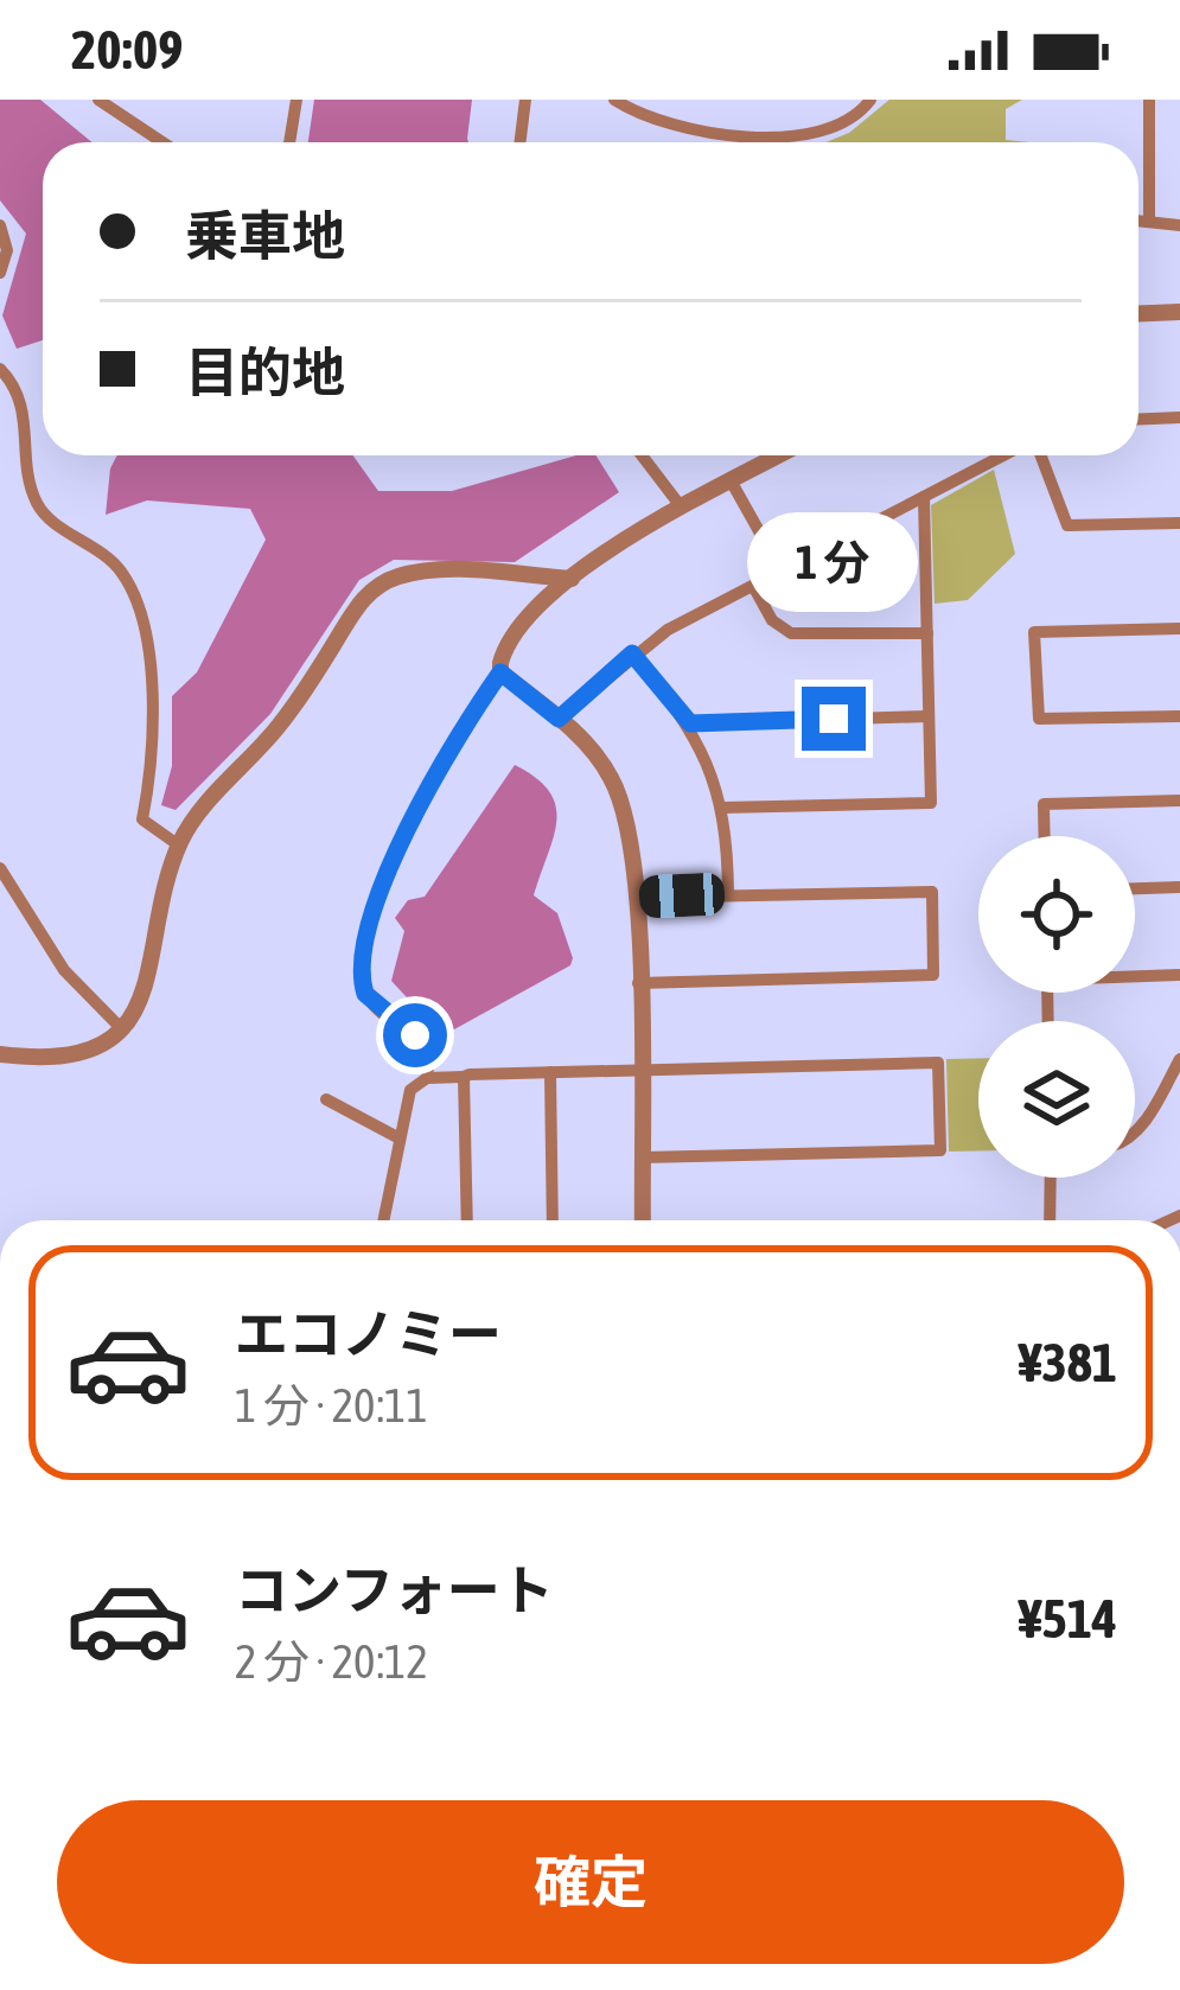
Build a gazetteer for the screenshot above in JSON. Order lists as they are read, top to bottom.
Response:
{
  "page": {
    "status": "20:09",
    "banner": ["乗車地", "目的地"],
    "bubble": "1 分",
    "list": [
      {
        "name": "エコノミー",
        "note": "1 分 · 20:11",
        "value": "¥381"
      },
      {
        "name": "コンフォート",
        "note": "2 分 · 20:12",
        "value": "¥514"
      }
    ],
    "buttons": "確定"
  }
}
